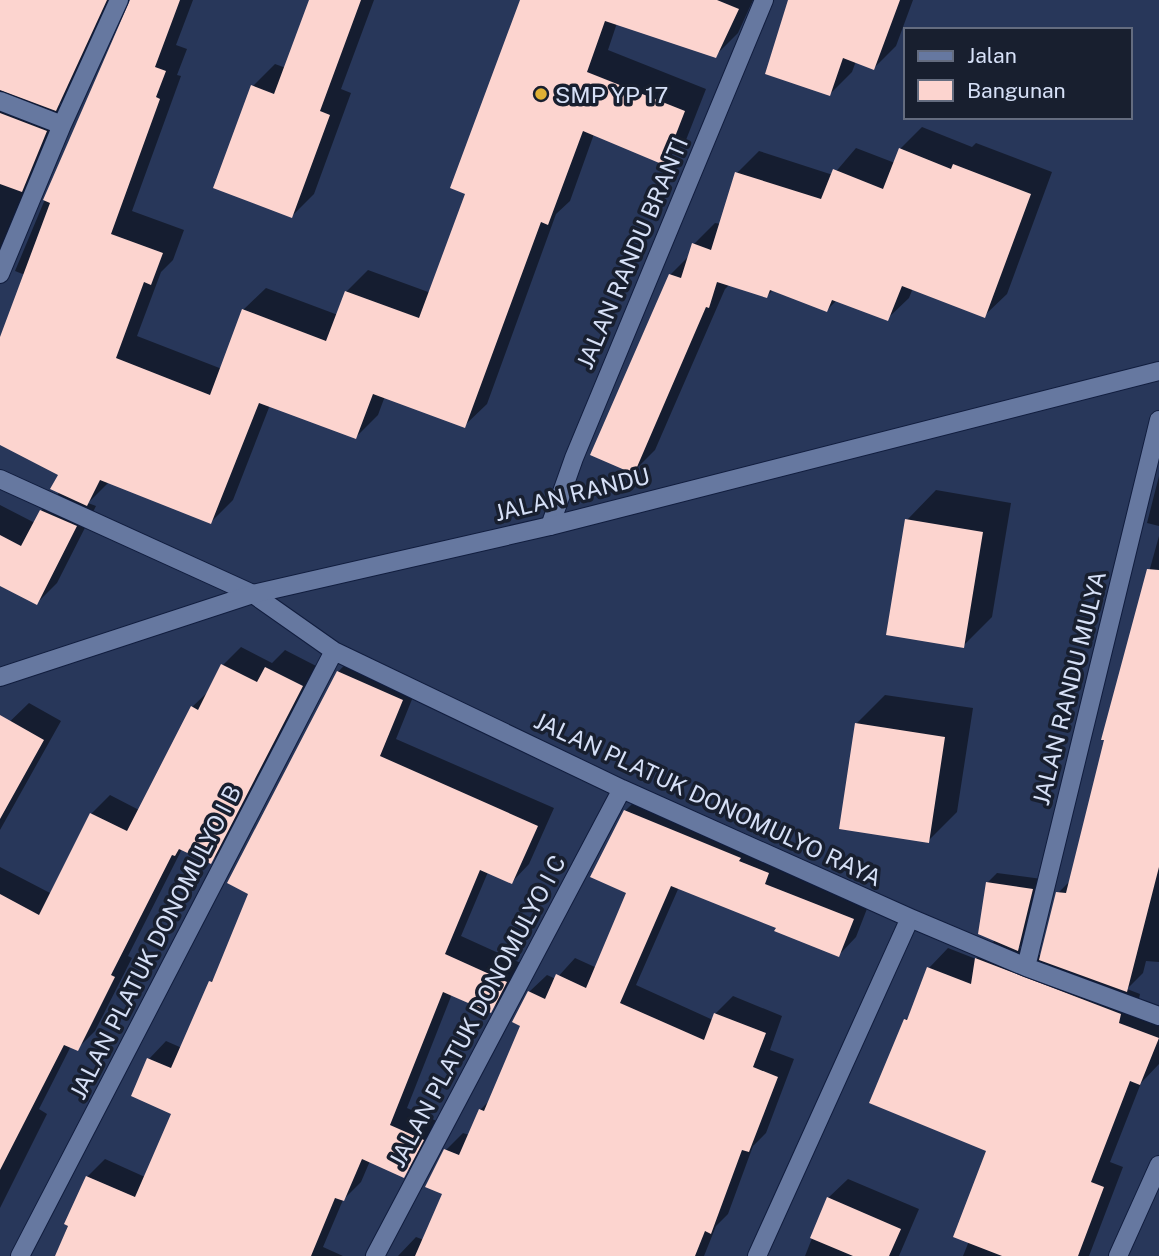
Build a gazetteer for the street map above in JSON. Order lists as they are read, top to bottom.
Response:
{
  "streets": {
    "street": [
      "JALAN RANDU BRANTI",
      "JALAN RANDU",
      "JALAN RANDU MULYA",
      "JALAN PLATUK DONOMULYO RAYA",
      "JALAN PLATUK DONOMULYO I B",
      "JALAN PLATUK DONOMULYO I C"
    ]
  },
  "crossings": [
    ["JALAN RANDU BRANTI", "JALAN RANDU"],
    ["JALAN RANDU", "JALAN PLATUK DONOMULYO RAYA"],
    ["JALAN RANDU MULYA", "JALAN PLATUK DONOMULYO RAYA"],
    ["JALAN PLATUK DONOMULYO RAYA", "JALAN PLATUK DONOMULYO I B"],
    ["JALAN PLATUK DONOMULYO RAYA", "JALAN PLATUK DONOMULYO I C"]
  ],
  "places": ["SMP YP 17"],
  "legend": ["Jalan", "Bangunan"]
}
